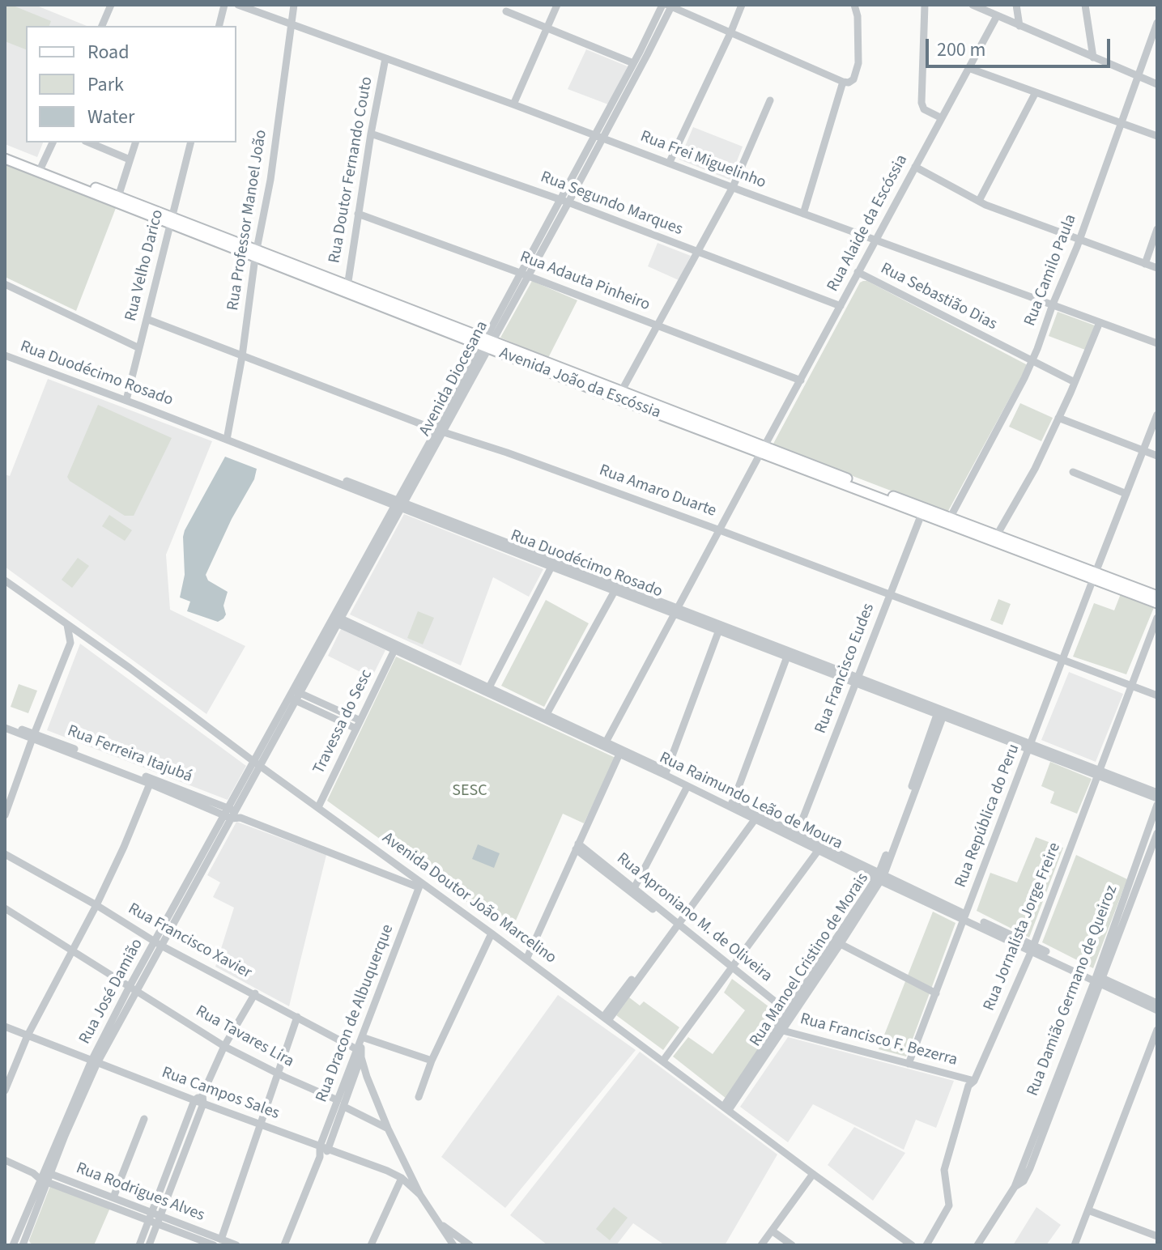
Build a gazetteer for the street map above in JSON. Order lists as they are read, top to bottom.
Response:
{
  "streets": {
    "main road": ["Avenida João da Escóssia"],
    "street": [
      "Rua Frei Miguelinho",
      "Rua Doutor Fernando Couto",
      "Rua Segundo Marques",
      "Rua Professor Manoel João",
      "Rua Alaide da Escóssia",
      "Rua Velho Darico",
      "Rua Camilo Paula",
      "Rua Adauta Pinheiro",
      "Rua Sebastião Dias",
      "Rua Duodécimo Rosado",
      "Avenida Diocesana",
      "Rua Amaro Duarte",
      "Rua Francisco Eudes",
      "Travessa do Sesc",
      "Rua Ferreira Itajubá",
      "Rua Raimundo Leão de Moura",
      "Rua República do Peru",
      "Avenida Doutor João Marcelino",
      "Rua Aproniano M. de Oliveira",
      "Rua Jornalista Jorge Freire",
      "Rua Francisco Xavier",
      "Rua Manoel Cristino de Morais",
      "Rua Damião Germano de Queiroz",
      "Rua José Damião",
      "Rua Dracon de Albuquerque",
      "Rua Tavares Lira",
      "Rua Francisco F. Bezerra",
      "Rua Campos Sales",
      "Rua Rodrigues Alves"
    ]
  },
  "crossings": [
    ["Rua Frei Miguelinho", "Rua Doutor Fernando Couto"],
    ["Rua Frei Miguelinho", "Rua Professor Manoel João"],
    ["Rua Frei Miguelinho", "Rua Alaide da Escóssia"],
    ["Rua Frei Miguelinho", "Rua Camilo Paula"],
    ["Rua Frei Miguelinho", "Avenida Diocesana"],
    ["Rua Doutor Fernando Couto", "Rua Segundo Marques"],
    ["Rua Doutor Fernando Couto", "Rua Adauta Pinheiro"],
    ["Rua Doutor Fernando Couto", "Avenida João da Escóssia"],
    ["Rua Segundo Marques", "Rua Alaide da Escóssia"],
    ["Rua Segundo Marques", "Avenida Diocesana"],
    ["Rua Professor Manoel João", "Rua Duodécimo Rosado"],
    ["Rua Professor Manoel João", "Avenida João da Escóssia"],
    ["Rua Professor Manoel João", "Rua Amaro Duarte"],
    ["Rua Alaide da Escóssia", "Rua Adauta Pinheiro"],
    ["Rua Alaide da Escóssia", "Rua Sebastião Dias"],
    ["Rua Alaide da Escóssia", "Rua Duodécimo Rosado"],
    ["Rua Alaide da Escóssia", "Avenida João da Escóssia"],
    ["Rua Alaide da Escóssia", "Rua Amaro Duarte"],
    ["Rua Alaide da Escóssia", "Rua Raimundo Leão de Moura"],
    ["Rua Velho Darico", "Rua Duodécimo Rosado"],
    ["Rua Velho Darico", "Avenida João da Escóssia"],
    ["Rua Velho Darico", "Rua Amaro Duarte"],
    ["Rua Camilo Paula", "Rua Sebastião Dias"],
    ["Rua Camilo Paula", "Avenida João da Escóssia"],
    ["Rua Adauta Pinheiro", "Avenida Diocesana"],
    ["Rua Duodécimo Rosado", "Avenida Diocesana"],
    ["Rua Duodécimo Rosado", "Rua Francisco Eudes"],
    ["Rua Duodécimo Rosado", "Rua República do Peru"],
    ["Rua Duodécimo Rosado", "Rua Jornalista Jorge Freire"],
    ["Rua Duodécimo Rosado", "Rua Manoel Cristino de Morais"],
    ["Avenida Diocesana", "Avenida João da Escóssia"],
    ["Avenida Diocesana", "Rua Amaro Duarte"],
    ["Avenida Diocesana", "Rua Raimundo Leão de Moura"],
    ["Avenida Diocesana", "Avenida Doutor João Marcelino"],
    ["Avenida Diocesana", "Rua José Damião"],
    ["Avenida João da Escóssia", "Rua Francisco Eudes"],
    ["Avenida João da Escóssia", "Rua República do Peru"],
    ["Rua Amaro Duarte", "Rua Francisco Eudes"],
    ["Rua Amaro Duarte", "Rua República do Peru"],
    ["Rua Amaro Duarte", "Rua Jornalista Jorge Freire"],
    ["Rua Francisco Eudes", "Rua Raimundo Leão de Moura"],
    ["Travessa do Sesc", "Rua Raimundo Leão de Moura"],
    ["Travessa do Sesc", "Avenida Doutor João Marcelino"],
    ["Rua Ferreira Itajubá", "Avenida Doutor João Marcelino"],
    ["Rua Ferreira Itajubá", "Rua José Damião"],
    ["Rua Ferreira Itajubá", "Rua Dracon de Albuquerque"],
    ["Rua Raimundo Leão de Moura", "Rua República do Peru"],
    ["Rua Raimundo Leão de Moura", "Rua Jornalista Jorge Freire"],
    ["Rua Raimundo Leão de Moura", "Rua Manoel Cristino de Morais"],
    ["Rua Raimundo Leão de Moura", "Rua Damião Germano de Queiroz"],
    ["Rua República do Peru", "Rua Francisco F. Bezerra"],
    ["Avenida Doutor João Marcelino", "Rua Manoel Cristino de Morais"],
    ["Avenida Doutor João Marcelino", "Rua José Damião"],
    ["Avenida Doutor João Marcelino", "Rua Dracon de Albuquerque"],
    ["Rua Aproniano M. de Oliveira", "Rua Manoel Cristino de Morais"],
    ["Rua Jornalista Jorge Freire", "Rua Francisco F. Bezerra"],
    ["Rua Francisco Xavier", "Rua José Damião"],
    ["Rua Francisco Xavier", "Rua Dracon de Albuquerque"],
    ["Rua Manoel Cristino de Morais", "Rua Francisco F. Bezerra"],
    ["Rua José Damião", "Rua Tavares Lira"],
    ["Rua José Damião", "Rua Campos Sales"],
    ["Rua José Damião", "Rua Rodrigues Alves"],
    ["Rua Dracon de Albuquerque", "Rua Tavares Lira"],
    ["Rua Dracon de Albuquerque", "Rua Campos Sales"]
  ],
  "parks": ["SESC"],
  "legend": ["Road", "Park", "Water"],
  "scale_bar": "200 m"
}
